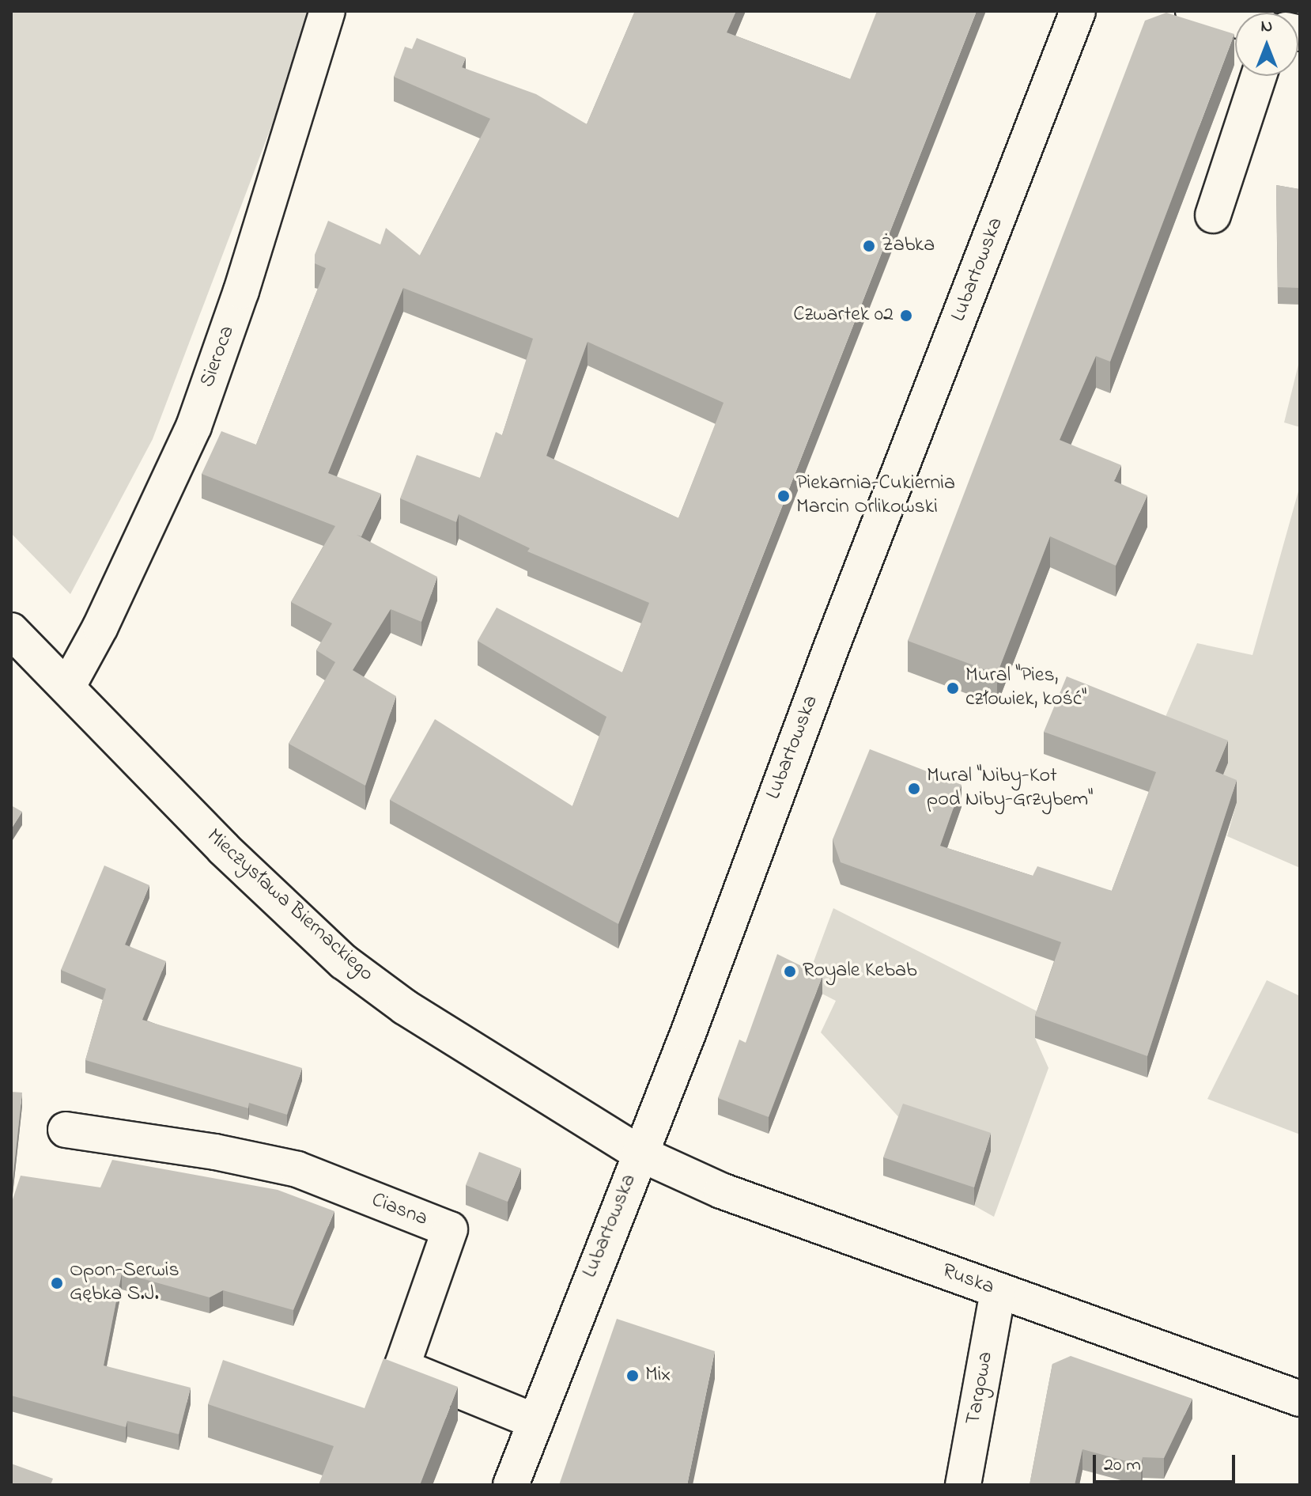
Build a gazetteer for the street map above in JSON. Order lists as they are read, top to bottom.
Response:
{
  "streets": {
    "street": [
      "Lubartowska",
      "Sieroca",
      "Mieczysława Biernackiego",
      "Ciasna",
      "Ruska",
      "Targowa"
    ]
  },
  "crossings": [
    ["Lubartowska", "Mieczysława Biernackiego"],
    ["Lubartowska", "Ciasna"],
    ["Lubartowska", "Ruska"],
    ["Sieroca", "Mieczysława Biernackiego"],
    ["Mieczysława Biernackiego", "Ruska"],
    ["Ruska", "Targowa"]
  ],
  "places": [
    "Żabka",
    "Czwartek 02",
    "Piekarnia-Cukiernia Marcin Orlikowski",
    "Mural \"Pies, człowiek, kość\"",
    "Mural \"Niby-Kot pod Niby-Grzybem\"",
    "Royale Kebab",
    "Opon-Serwis Gębka S.J.",
    "Mix"
  ],
  "scale_bar": "20 m",
  "north": "top"
}
